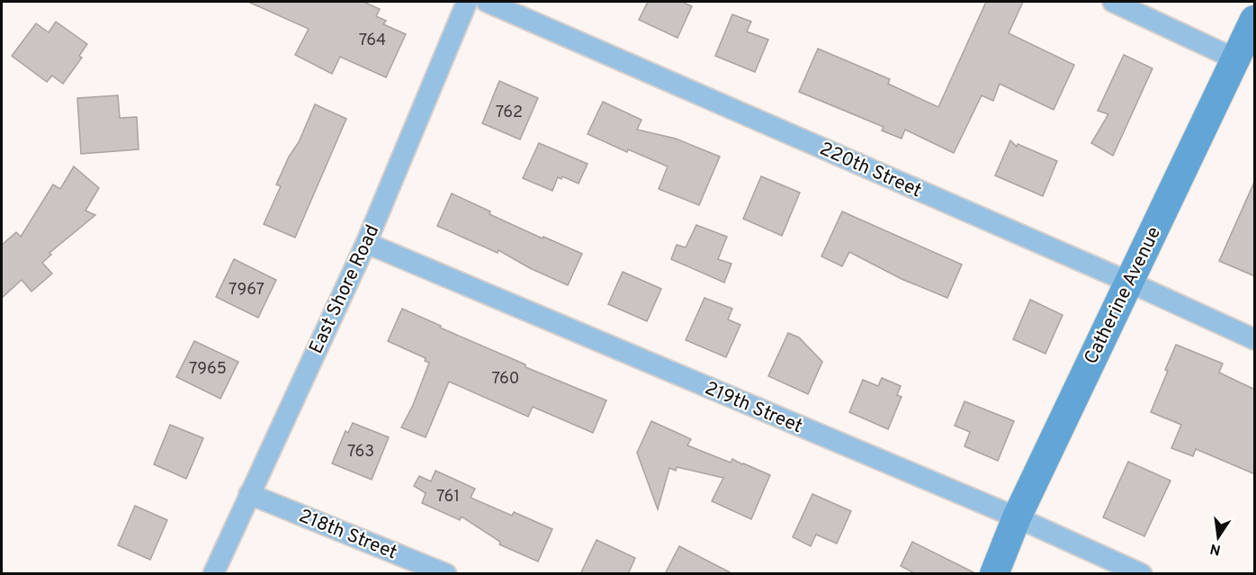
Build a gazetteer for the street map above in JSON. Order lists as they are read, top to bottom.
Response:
{
  "streets": {
    "street": [
      "220th Street",
      "East Shore Road",
      "Catherine Avenue",
      "219th Street",
      "218th Street"
    ]
  },
  "crossings": [
    ["220th Street", "Catherine Avenue"],
    ["East Shore Road", "219th Street"],
    ["East Shore Road", "218th Street"],
    ["Catherine Avenue", "219th Street"]
  ],
  "house_numbers": [
    "764",
    "762",
    "7967",
    "7965",
    "760",
    "763",
    "761"
  ],
  "north": "bottom"
}
